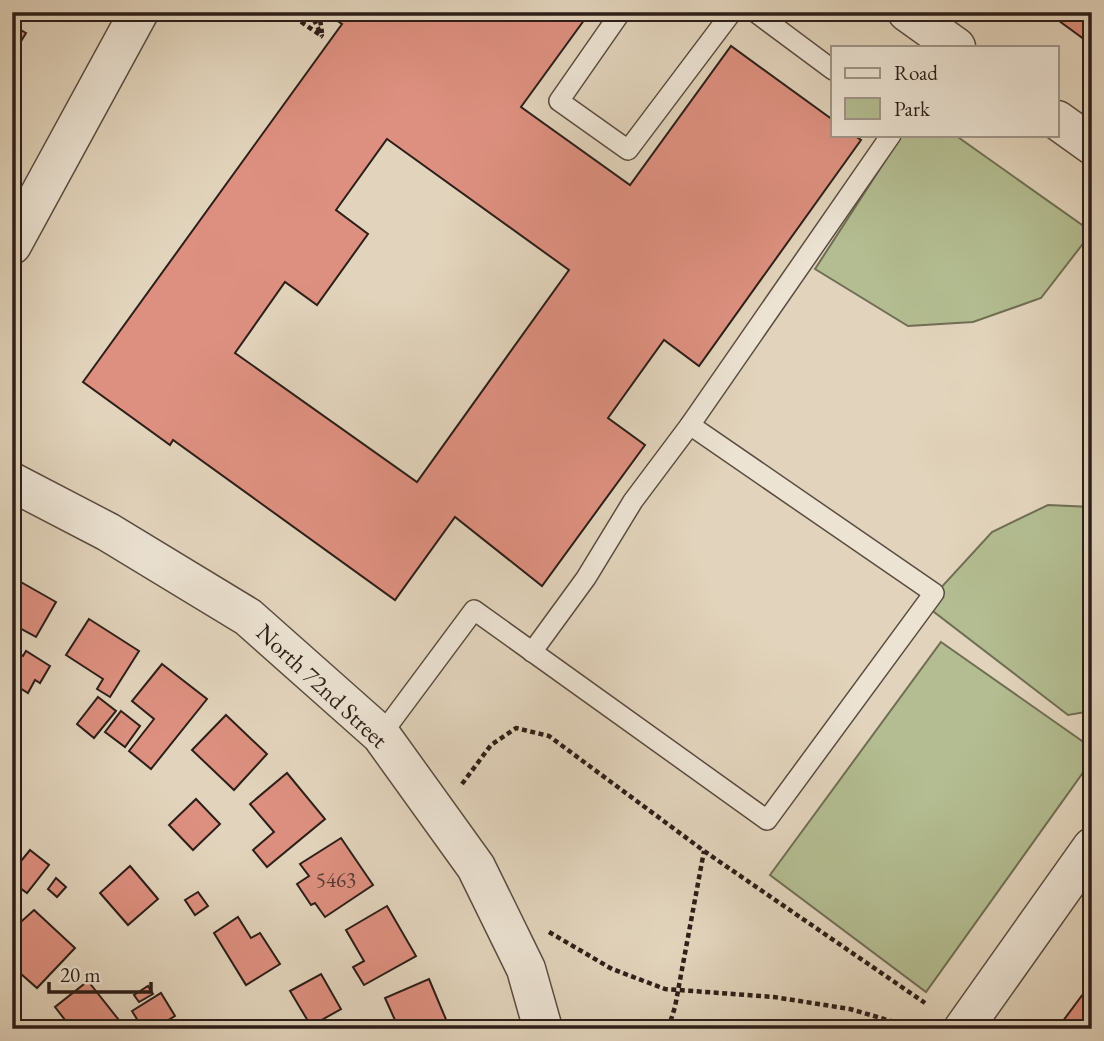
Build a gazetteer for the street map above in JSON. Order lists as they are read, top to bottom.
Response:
{
  "streets": {
    "street": ["North 72nd Street"]
  },
  "house_numbers": ["5463"],
  "legend": ["Road", "Park"],
  "scale_bar": "20 m"
}
